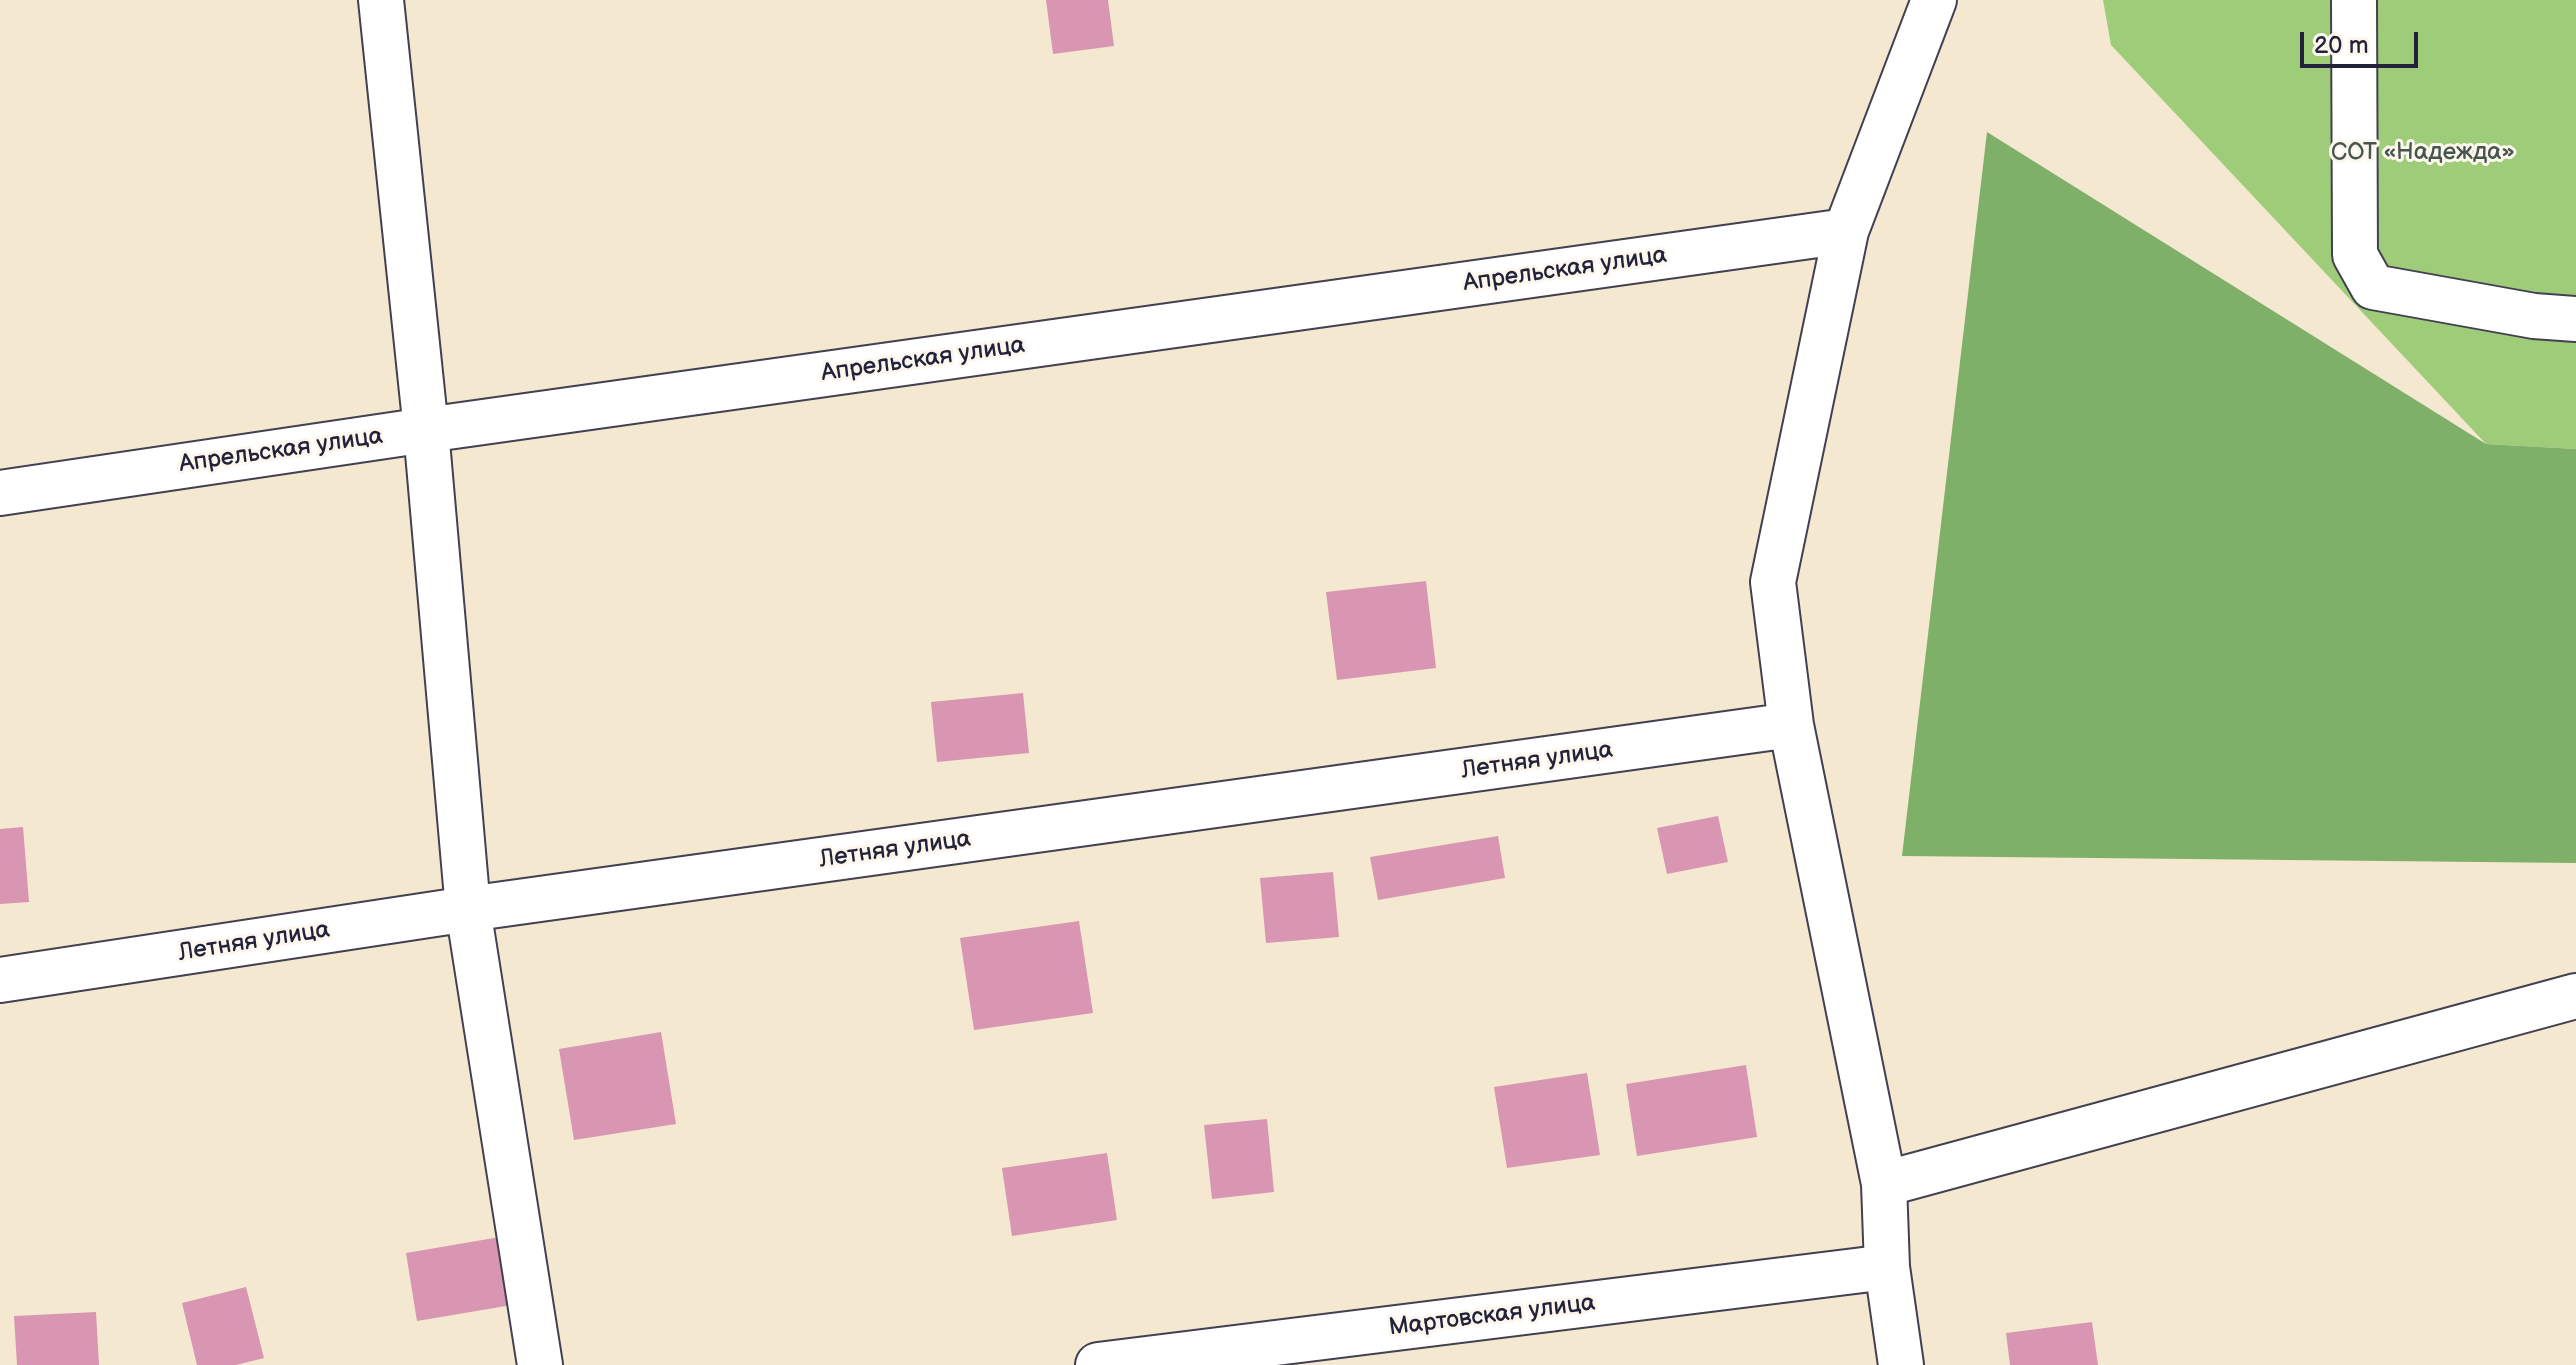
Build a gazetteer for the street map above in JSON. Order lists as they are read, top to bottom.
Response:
{
  "streets": {
    "street": ["Апрельская улица", "Летняя улица", "Мартовская улица"]
  },
  "parks": ["СОТ «Надежда»"],
  "scale_bar": "20 m"
}
